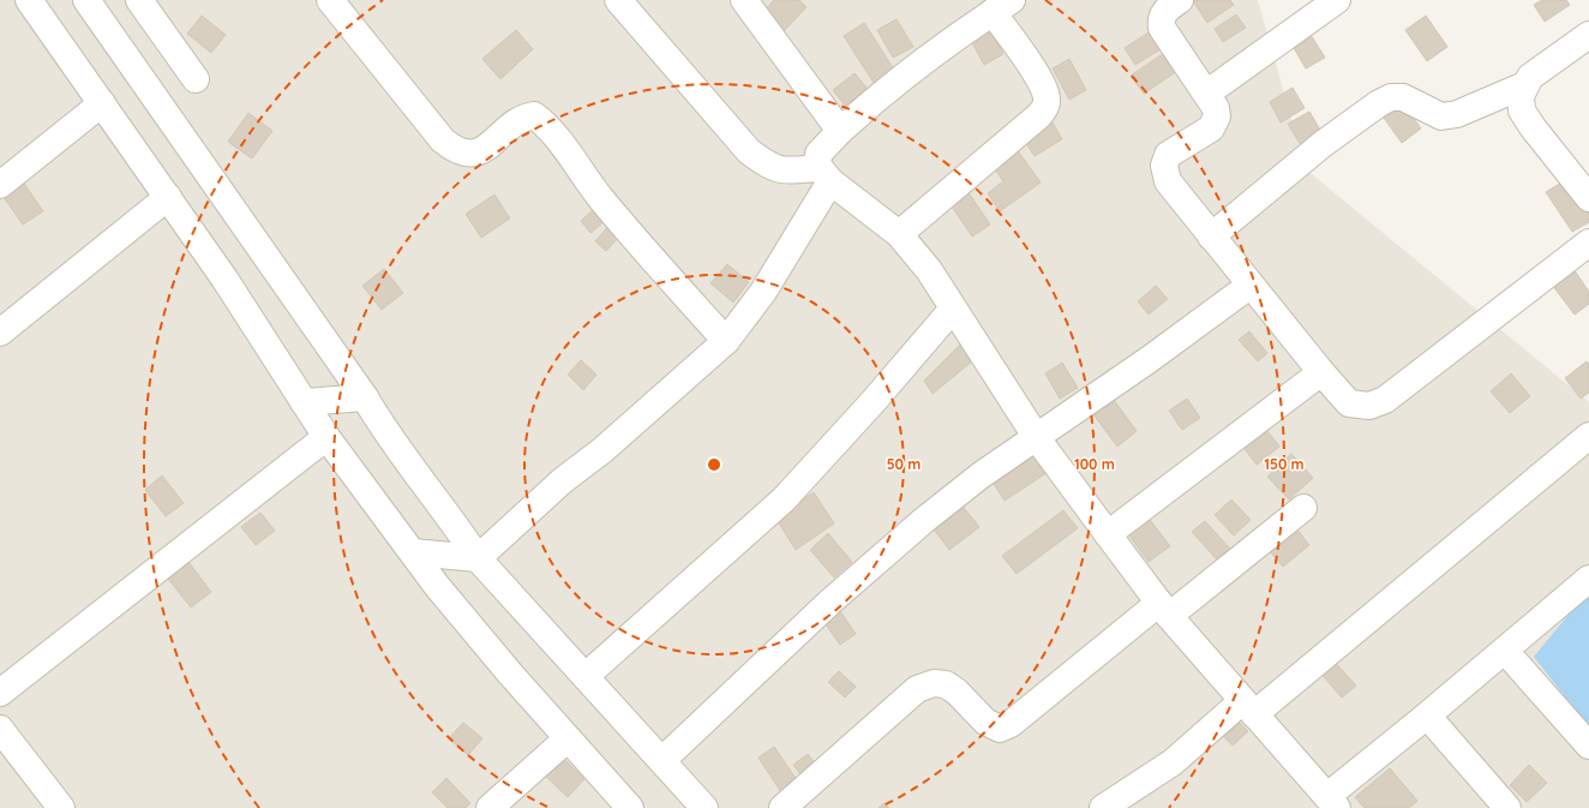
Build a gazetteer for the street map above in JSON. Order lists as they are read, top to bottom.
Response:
{
  "rings": ["50 m", "100 m", "150 m"]
}
